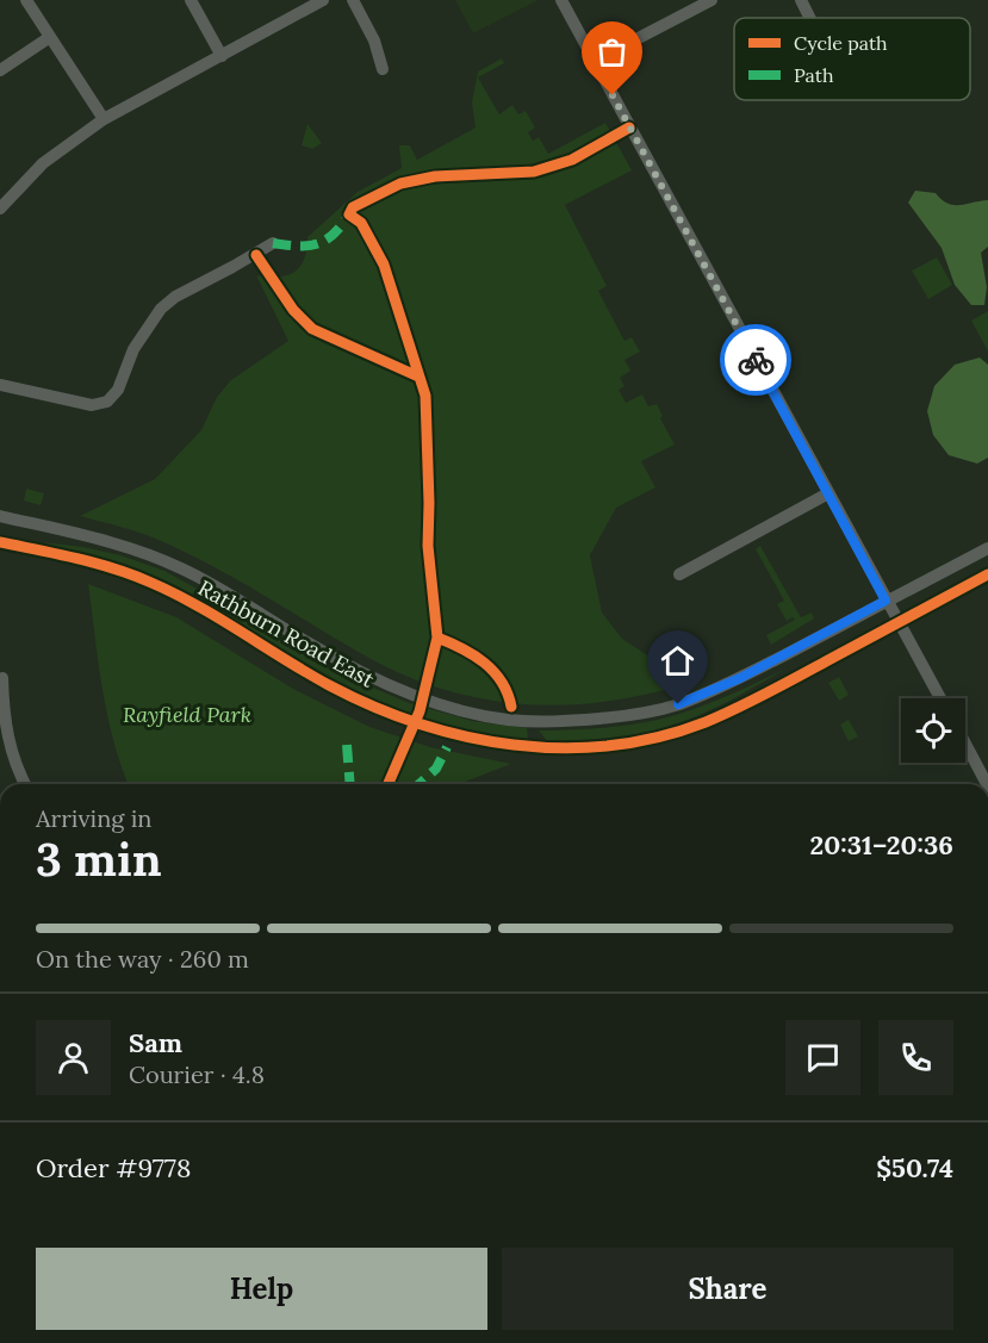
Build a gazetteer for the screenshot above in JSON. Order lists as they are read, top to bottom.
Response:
{
  "streets": {
    "street": ["Rathburn Road East"]
  },
  "parks": ["Rayfield Park"],
  "legend": ["Cycle path", "Path"],
  "page": {
    "heading": ["3 min", "Arriving in", "20:31–20:36"],
    "panel": [
      "Sam",
      "Courier · 4.8",
      "Order #9778",
      "$50.74"
    ],
    "bar": "On the way · 260 m",
    "buttons": ["Help", "Share"]
  }
}
